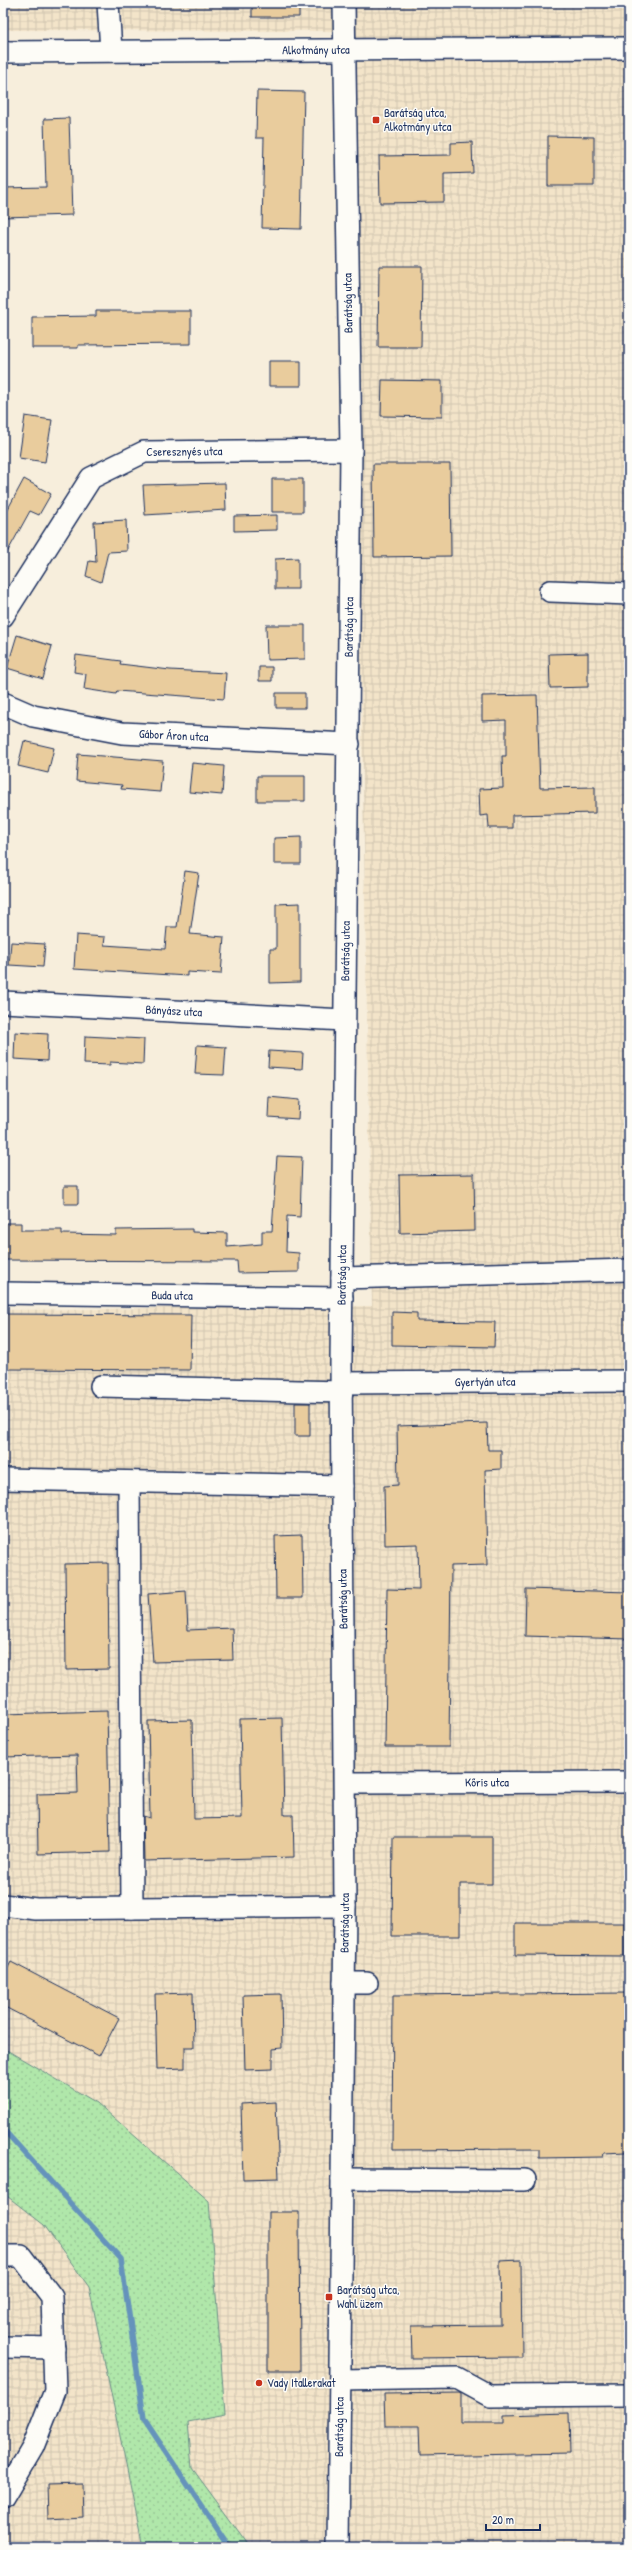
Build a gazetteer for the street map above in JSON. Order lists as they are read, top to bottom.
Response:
{
  "streets": {
    "street": [
      "Alkotmány utca",
      "Barátság utca",
      "Cseresznyés utca",
      "Gábor Áron utca",
      "Bányász utca",
      "Buda utca",
      "Gyertyán utca",
      "Kőris utca"
    ]
  },
  "crossings": [
    ["Alkotmány utca", "Barátság utca"],
    ["Barátság utca", "Cseresznyés utca"],
    ["Barátság utca", "Gábor Áron utca"],
    ["Barátság utca", "Bányász utca"],
    ["Barátság utca", "Buda utca"],
    ["Barátság utca", "Gyertyán utca"],
    ["Barátság utca", "Kőris utca"]
  ],
  "places": {
    "transit": ["Barátság utca, Alkotmány utca", "Barátság utca, Wahl üzem"],
    "other": ["Vady Itallerakat"]
  },
  "scale_bar": "20 m"
}
